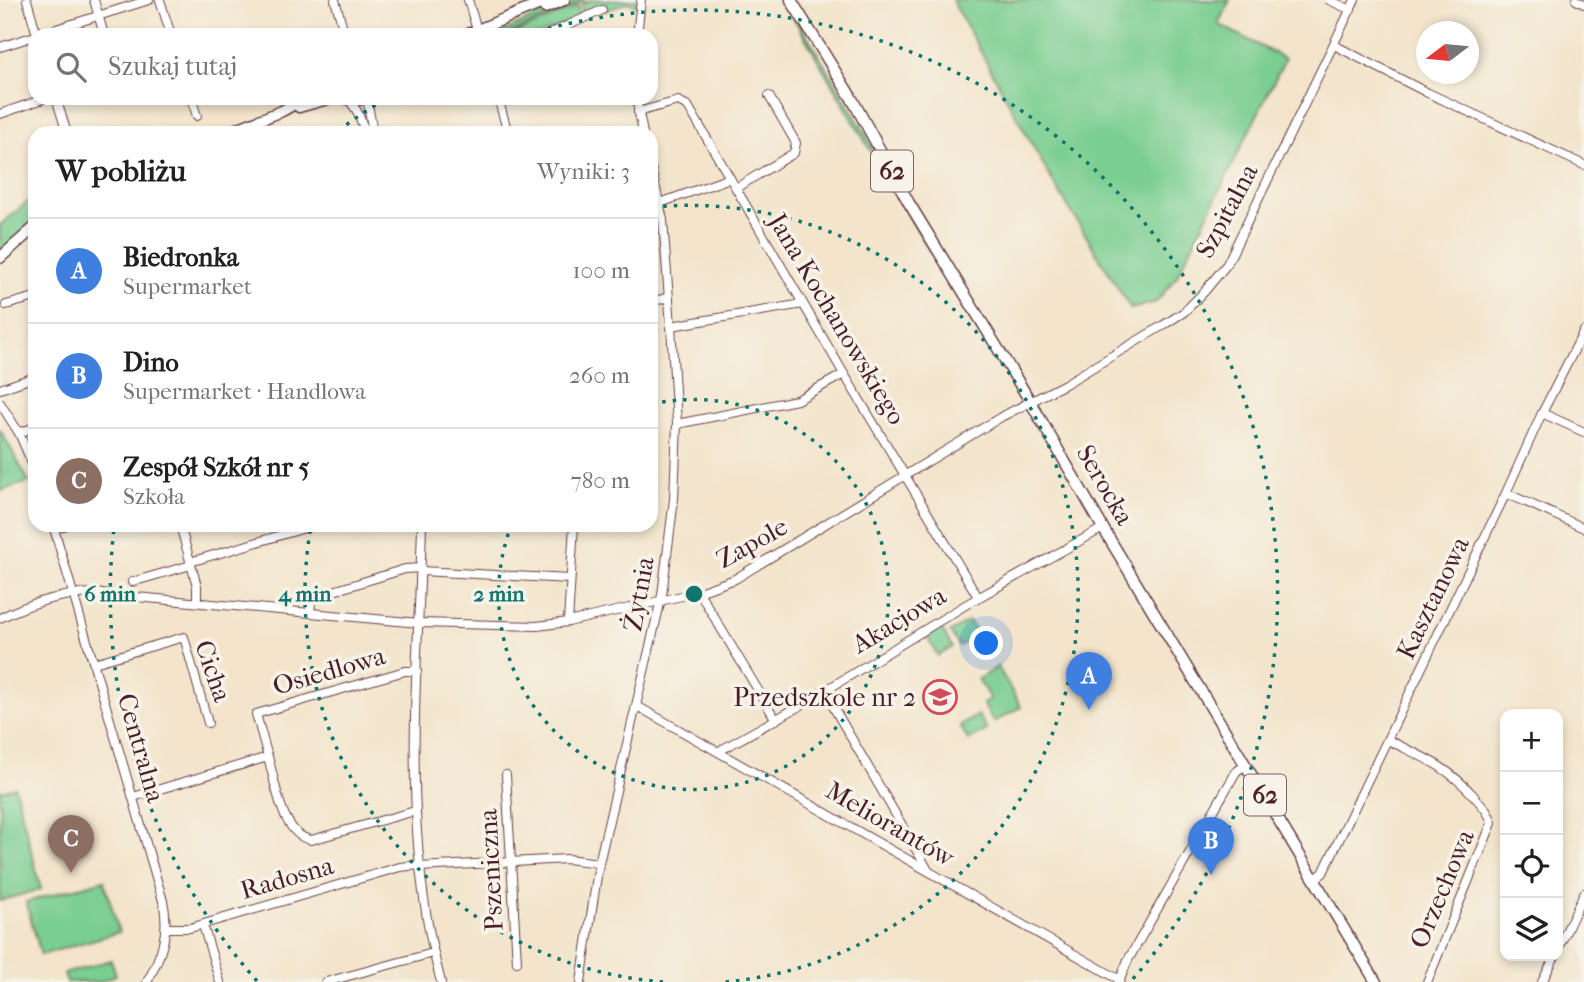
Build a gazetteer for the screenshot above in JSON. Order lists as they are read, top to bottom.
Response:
{
  "streets": {
    "main road": ["62", "Serocka"],
    "street": [
      "Szpitalna",
      "Jana Kochanowskiego",
      "Zapole",
      "Żytnia",
      "Kasztanowa",
      "Akacjowa",
      "Cicha",
      "Osiedlowa",
      "Centralna",
      "Meliorantów",
      "Pszeniczna",
      "Radosna",
      "Orzechowa"
    ]
  },
  "crossings": [
    ["Szpitalna", "Serocka"],
    ["Szpitalna", "Zapole"],
    ["Jana Kochanowskiego", "Zapole"],
    ["Jana Kochanowskiego", "Akacjowa"],
    ["Serocka", "Zapole"],
    ["Serocka", "Kasztanowa"],
    ["Serocka", "Akacjowa"],
    ["Zapole", "Żytnia"],
    ["Zapole", "Centralna"],
    ["Żytnia", "Meliorantów"],
    ["Żytnia", "Radosna"],
    ["Kasztanowa", "Orzechowa"],
    ["Akacjowa", "Meliorantów"],
    ["Cicha", "Centralna"],
    ["Centralna", "Radosna"],
    ["Pszeniczna", "Radosna"]
  ],
  "places": {
    "school or university": ["Przedszkole nr 2"]
  },
  "north": "left",
  "page": {
    "search": "Szukaj tutaj",
    "heading": ["W pobliżu", "Wyniki: 3"],
    "list": [
      {
        "mark": "A",
        "name": "Biedronka",
        "note": "Supermarket",
        "value": "100 m"
      },
      {
        "mark": "B",
        "name": "Dino",
        "note": "Supermarket · Handlowa",
        "value": "260 m"
      },
      {
        "mark": "C",
        "name": "Zespół Szkół nr 5",
        "note": "Szkoła",
        "value": "780 m"
      }
    ],
    "pins": ["A", "C", "B"],
    "map_buttons": ["+", "−"]
  },
  "rings": ["4 min", "2 min", "6 min"]
}
